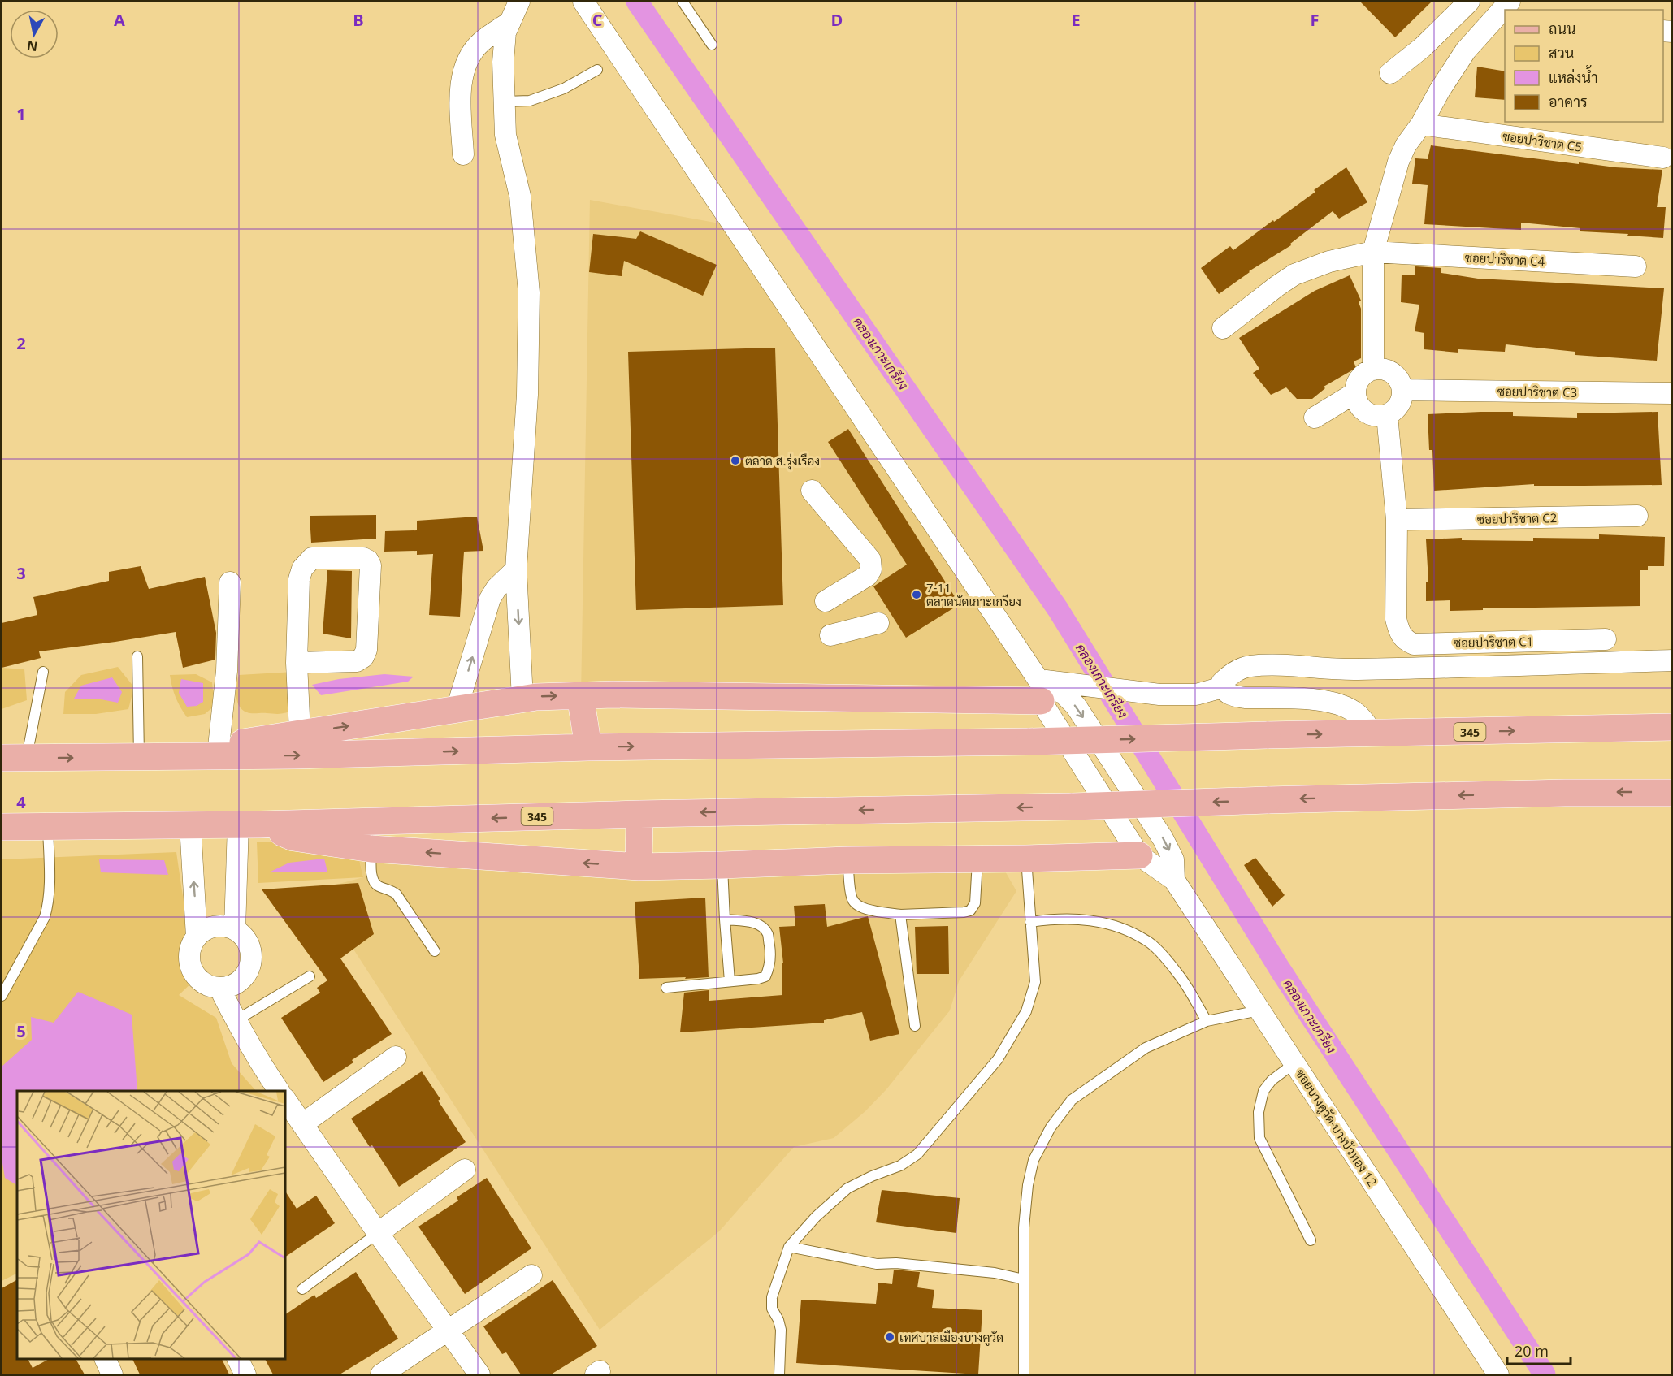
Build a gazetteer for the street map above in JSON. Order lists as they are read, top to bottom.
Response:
{
  "streets": {
    "main road": ["345"],
    "street": [
      "ซอยปาริชาต C5",
      "ซอยปาริชาต C4",
      "ซอยปาริชาต C3",
      "ซอยปาริชาต C2",
      "ซอยปาริชาต C1",
      "ซอยบางคูวัด-บางบัวทอง 12"
    ]
  },
  "crossings": [
    ["ซอยปาริชาต C2", "ซอยปาริชาต C1"]
  ],
  "water": ["คลองเกาะเกรียง"],
  "places": ["ตลาด ส.รุ่งเรือง", "7-11 ตลาดนัดเกาะเกรียง", "เทศบาลเมืองบางคูวัด"],
  "legend": [
    "ถนน",
    "สวน",
    "แหล่งน้ำ",
    "อาคาร"
  ],
  "scale_bar": "20 m",
  "north": "bottom",
  "grid": {
    "columns": [
      "A",
      "B",
      "C",
      "D",
      "E",
      "F"
    ],
    "rows": [
      "1",
      "2",
      "3",
      "4",
      "5"
    ]
  }
}
